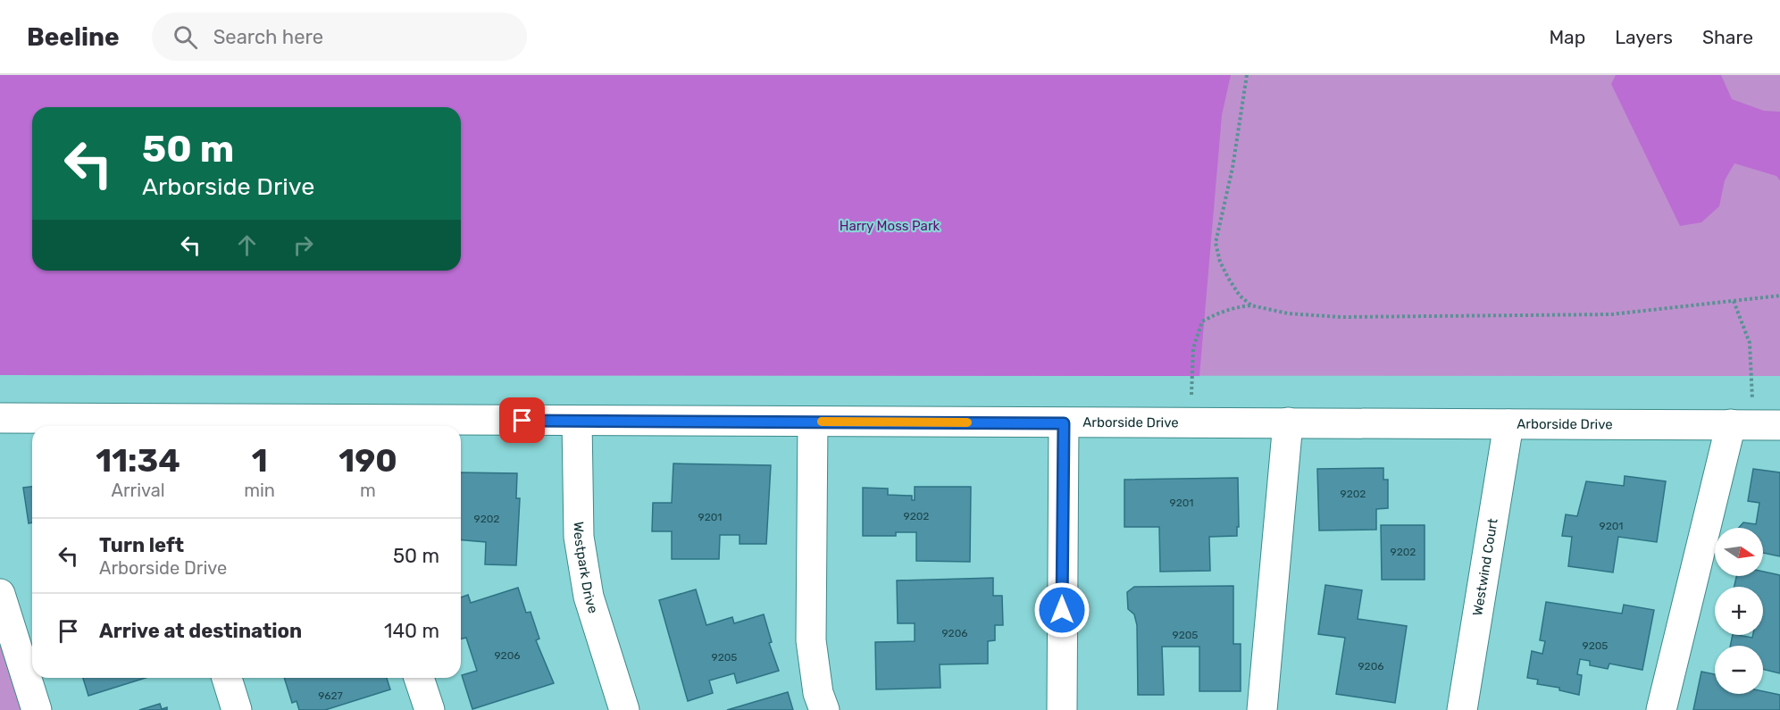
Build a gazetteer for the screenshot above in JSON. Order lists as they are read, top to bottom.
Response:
{
  "streets": {
    "street": ["Arborside Drive", "Westpark Drive", "Westwind Court"]
  },
  "crossings": [
    ["Arborside Drive", "Westpark Drive"],
    ["Arborside Drive", "Westwind Court"]
  ],
  "parks": ["Harry Moss Park"],
  "house_numbers": [
    "9202",
    "9201",
    "9202",
    "9201",
    "9202",
    "9201",
    "9202",
    "9206",
    "9205",
    "9205",
    "9206",
    "9205",
    "9206",
    "9627"
  ],
  "north": "right",
  "page": {
    "header": "Beeline",
    "search": "Search here",
    "nav": ["Map", "Layers", "Share"],
    "turn": ["50 m", "Arborside Drive"],
    "eta": [
      "11:34",
      "Arrival",
      "1",
      "min",
      "190",
      "m"
    ],
    "list": [
      {
        "name": "Turn left",
        "note": "Arborside Drive",
        "value": "50 m"
      },
      {
        "name": "Arrive at destination",
        "value": "140 m"
      }
    ],
    "map_buttons": ["+", "−"]
  }
}
